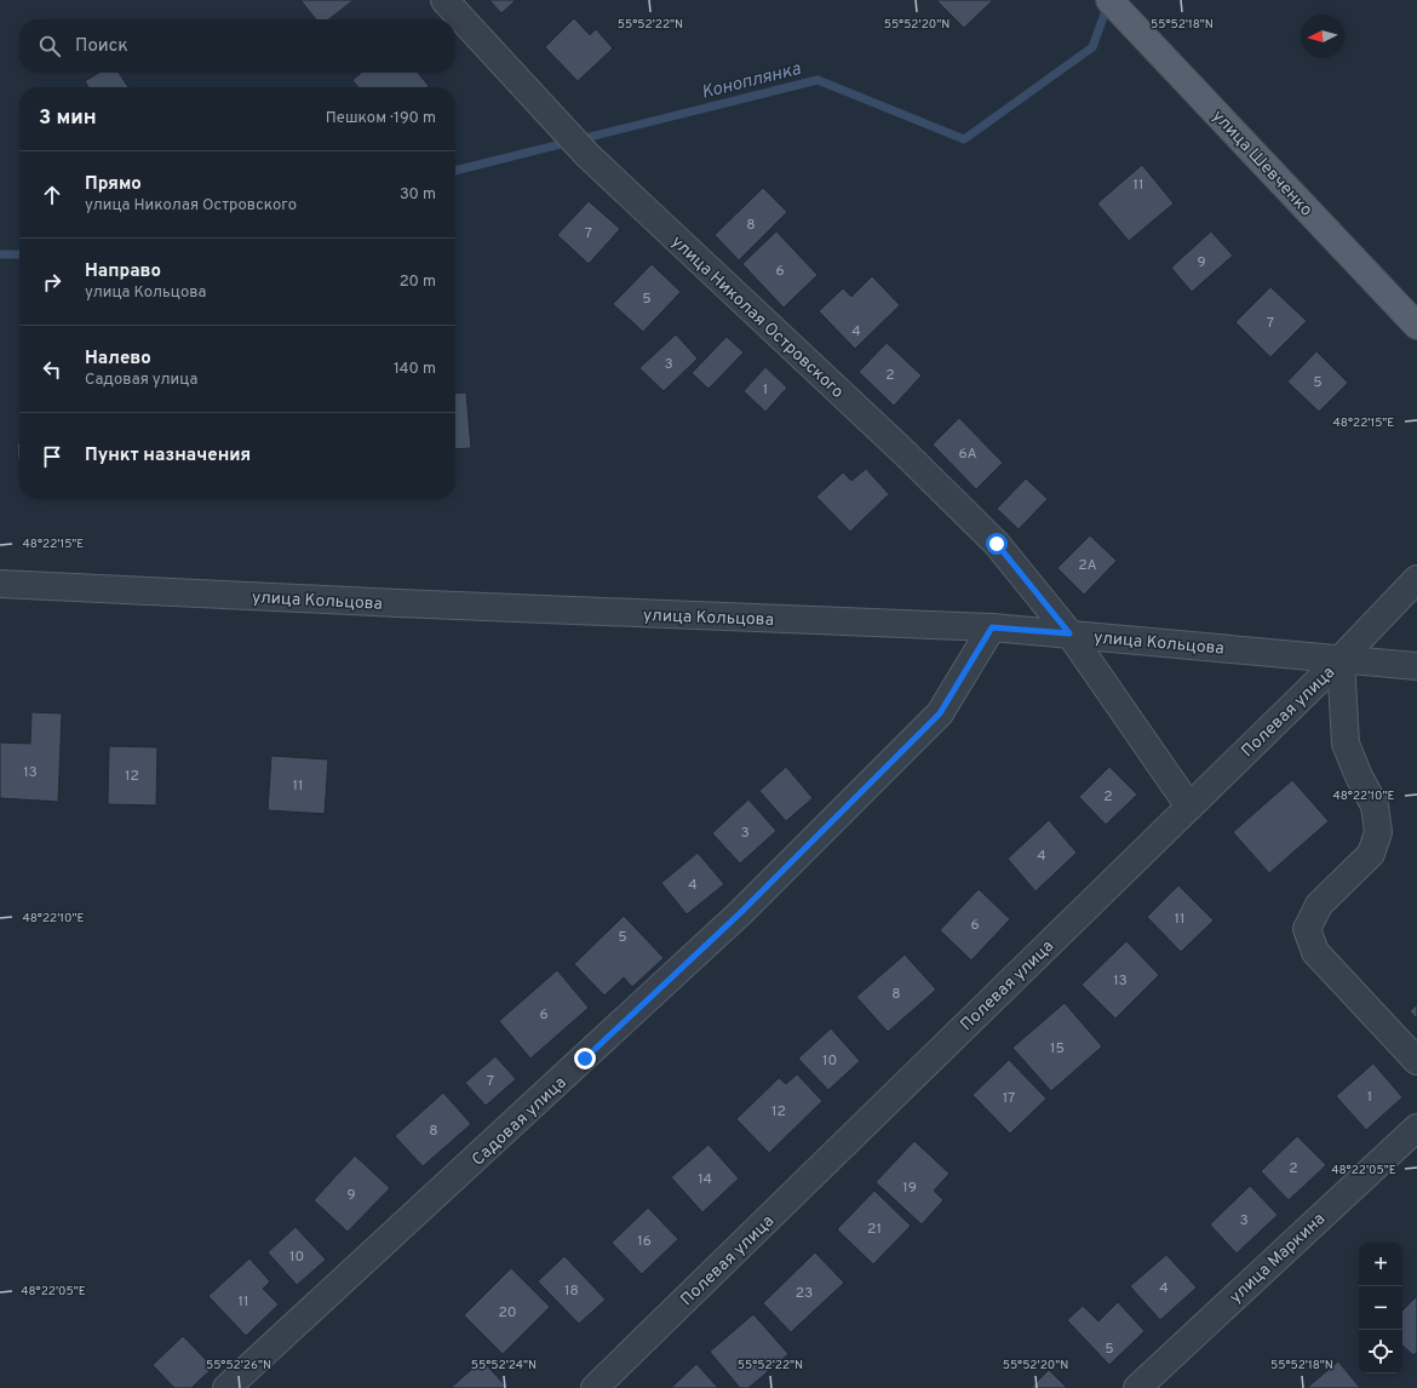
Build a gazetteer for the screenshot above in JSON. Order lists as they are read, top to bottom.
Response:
{
  "streets": {
    "main road": ["улица Шевченко"],
    "street": [
      "улица Николая Островского",
      "улица Кольцова",
      "Полевая улица",
      "Садовая улица",
      "улица Маркина"
    ]
  },
  "crossings": [
    ["улица Николая Островского", "улица Кольцова"],
    ["улица Николая Островского", "Полевая улица"],
    ["улица Кольцова", "Полевая улица"],
    ["улица Кольцова", "Садовая улица"]
  ],
  "water": ["Коноплянка"],
  "house_numbers": [
    "11",
    "8",
    "7",
    "9",
    "6",
    "5",
    "7",
    "4",
    "3",
    "2",
    "5",
    "1",
    "6А",
    "2А",
    "13",
    "12",
    "11",
    "2",
    "3",
    "4",
    "4",
    "11",
    "6",
    "5",
    "13",
    "8",
    "6",
    "15",
    "10",
    "7",
    "1",
    "17",
    "12",
    "8",
    "2",
    "14",
    "19",
    "9",
    "3",
    "21",
    "16",
    "10",
    "4",
    "18",
    "23",
    "11",
    "20",
    "5"
  ],
  "north": "left",
  "page": {
    "search": "Поиск",
    "heading": ["3 мин", "Пешком · 190 m"],
    "list": [
      ["Прямо", "улица Николая Островского", "30 m"],
      ["Направо", "улица Кольцова", "20 m"],
      ["Налево", "Садовая улица", "140 m"],
      "Пункт назначения"
    ],
    "map_buttons": ["+", "−"]
  },
  "coordinates": [
    "55°52'22\"N",
    "55°52'20\"N",
    "55°52'18\"N",
    "48°22'15\"E",
    "48°22'10\"E",
    "48°22'05\"E",
    "55°52'26\"N",
    "55°52'24\"N"
  ]
}
